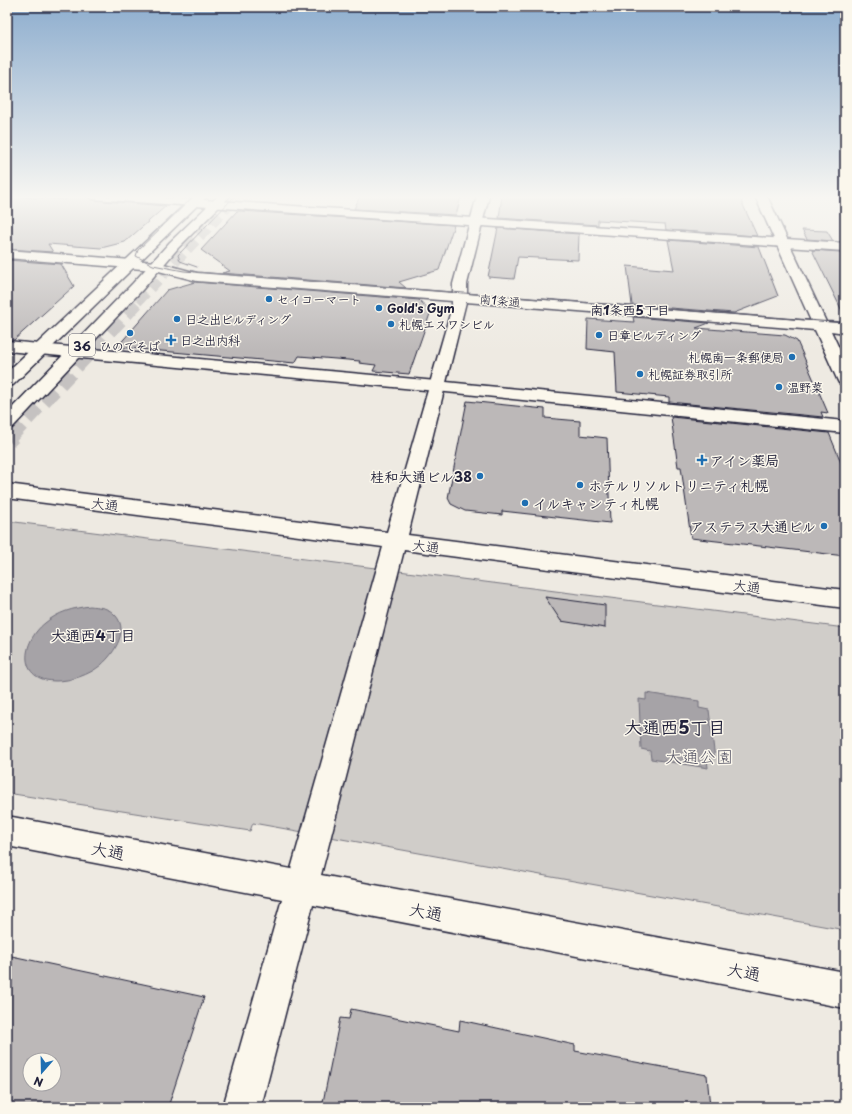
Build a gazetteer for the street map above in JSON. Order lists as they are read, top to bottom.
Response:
{
  "streets": {
    "main road": ["南1条通", "36", "大通"]
  },
  "crossings": [
    ["南1条通", "36"]
  ],
  "districts": ["南1条西5丁目", "大通西4丁目", "大通西5丁目"],
  "parks": ["大通公園"],
  "places": {
    "other": [
      "セイコーマート",
      "Gold's Gym",
      "日之出ビルディング",
      "札幌エスワンビル",
      "ひのでそば",
      "日章ビルディング",
      "札幌南一条郵便局",
      "札幌証券取引所",
      "温野菜",
      "桂和大通ビル38",
      "ホテルリソルトリニティ札幌",
      "イルキャンティ札幌",
      "アステラス大通ビル"
    ],
    "health": ["日之出内科", "アイン薬局"]
  },
  "north": "bottom"
}
